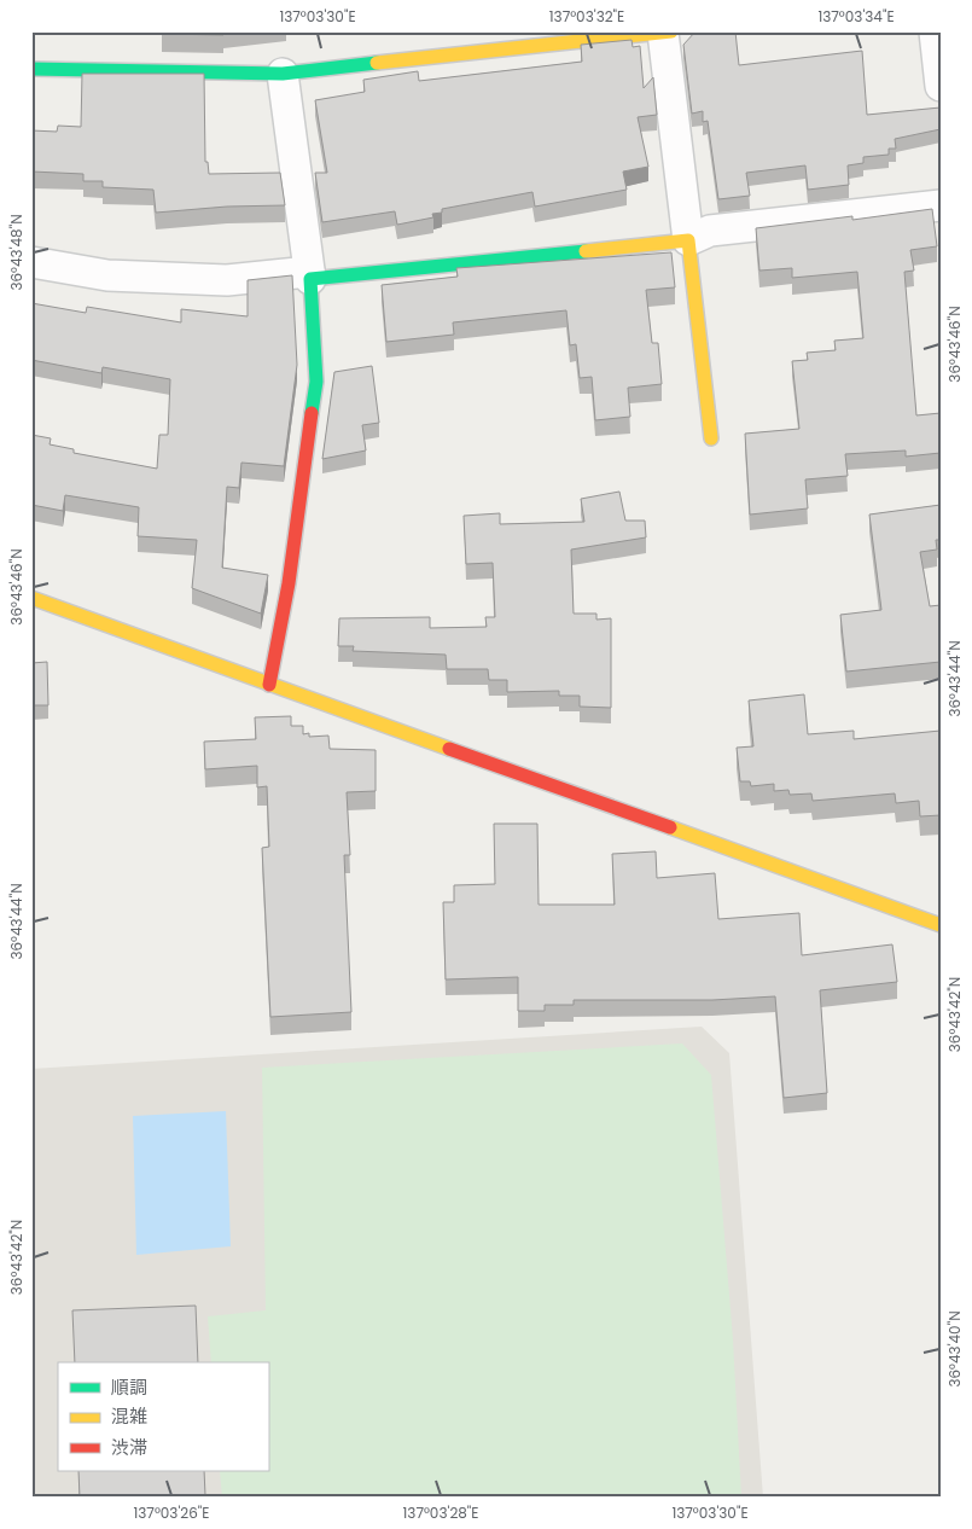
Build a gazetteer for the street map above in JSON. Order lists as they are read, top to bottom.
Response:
{
  "legend": ["順調", "混雑", "渋滞"],
  "coordinates": [
    "137°03'30\"E",
    "137°03'32\"E",
    "137°03'34\"E",
    "36°43'48\"N",
    "36°43'46\"N",
    "36°43'44\"N",
    "36°43'42\"N",
    "36°43'40\"N",
    "137°03'26\"E",
    "137°03'28\"E"
  ]
}
